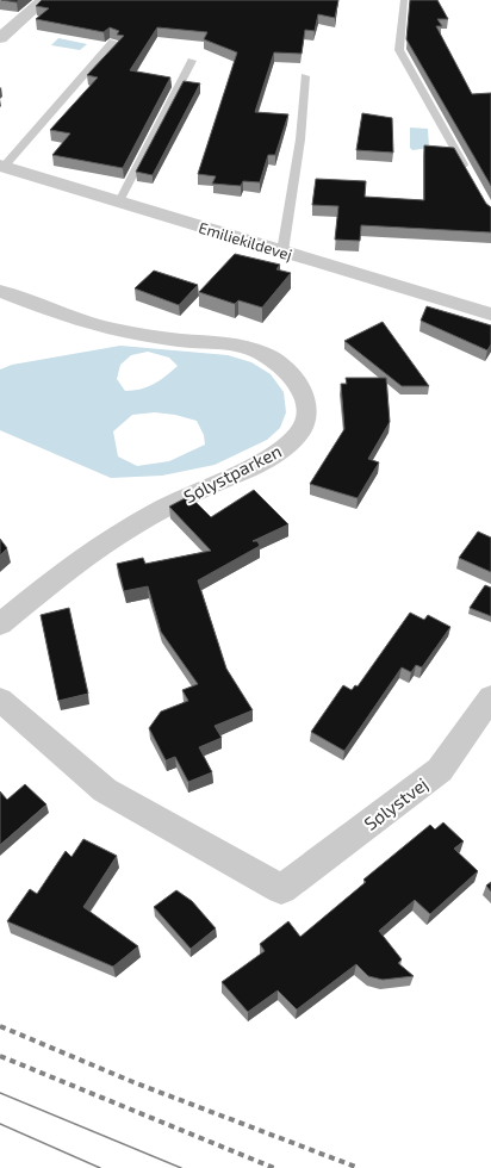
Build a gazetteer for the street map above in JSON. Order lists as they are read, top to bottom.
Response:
{
  "streets": {
    "street": ["Emiliekildevej", "Sølystparken", "Sølystvej"]
  }
}
